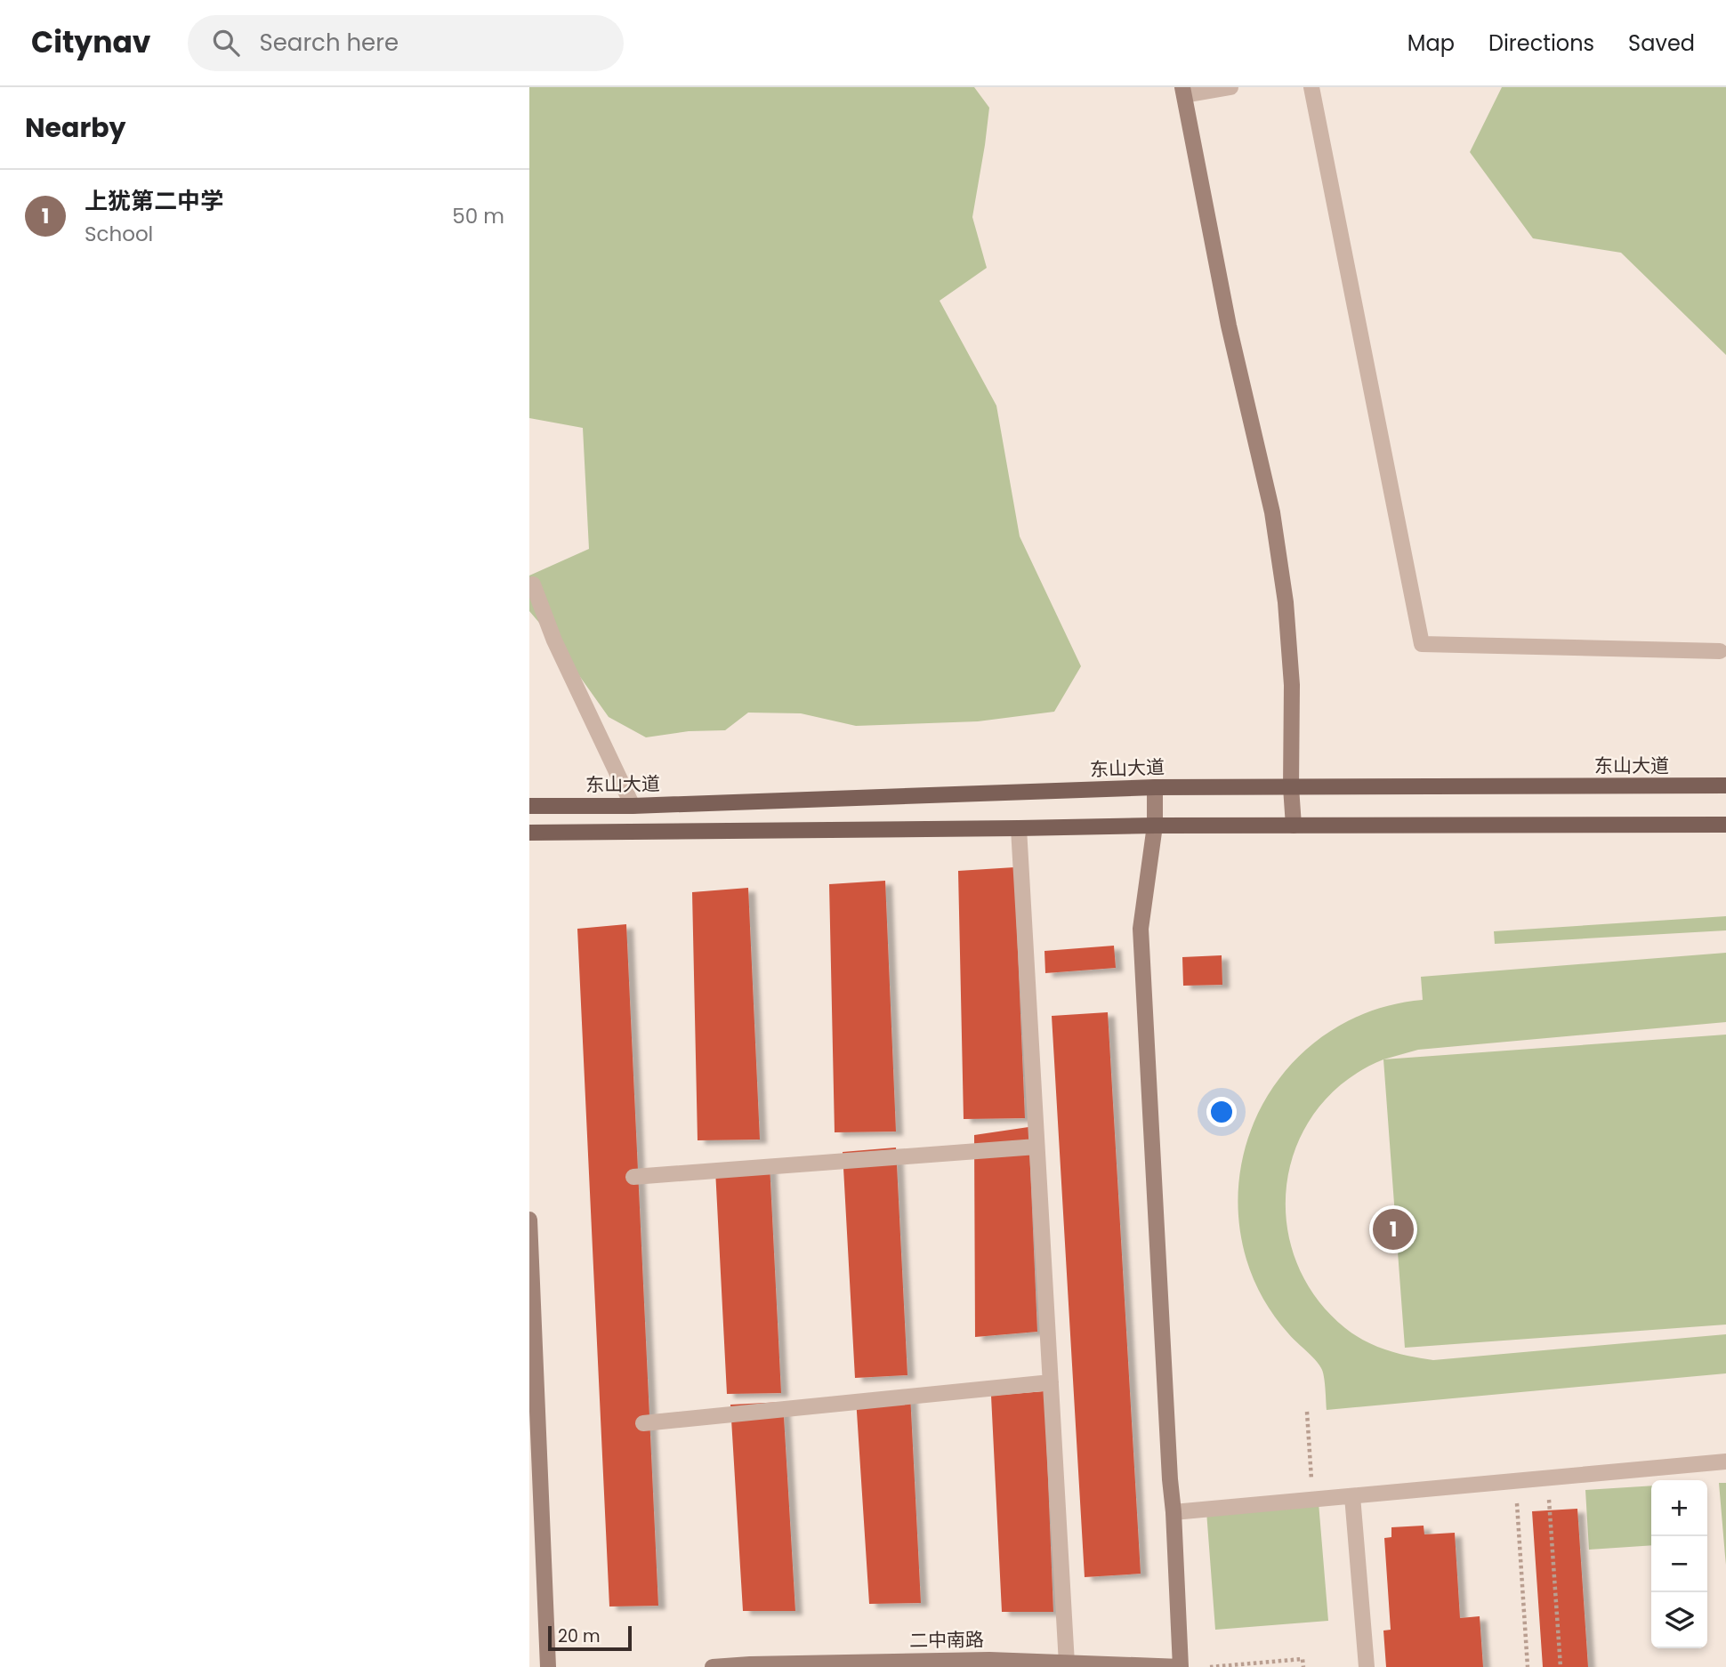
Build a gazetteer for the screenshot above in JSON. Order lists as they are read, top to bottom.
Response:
{
  "streets": {
    "main road": ["东山大道"],
    "street": ["二中南路"]
  },
  "scale_bar": "20 m",
  "page": {
    "header": "Citynav",
    "search": "Search here",
    "nav": ["Map", "Directions", "Saved"],
    "heading": "Nearby",
    "list": [
      {
        "mark": "1",
        "name": "上犹第二中学",
        "note": "School",
        "value": "50 m"
      }
    ],
    "pins": "1",
    "map_buttons": ["+", "−"],
    "scale": "20 m"
  }
}
